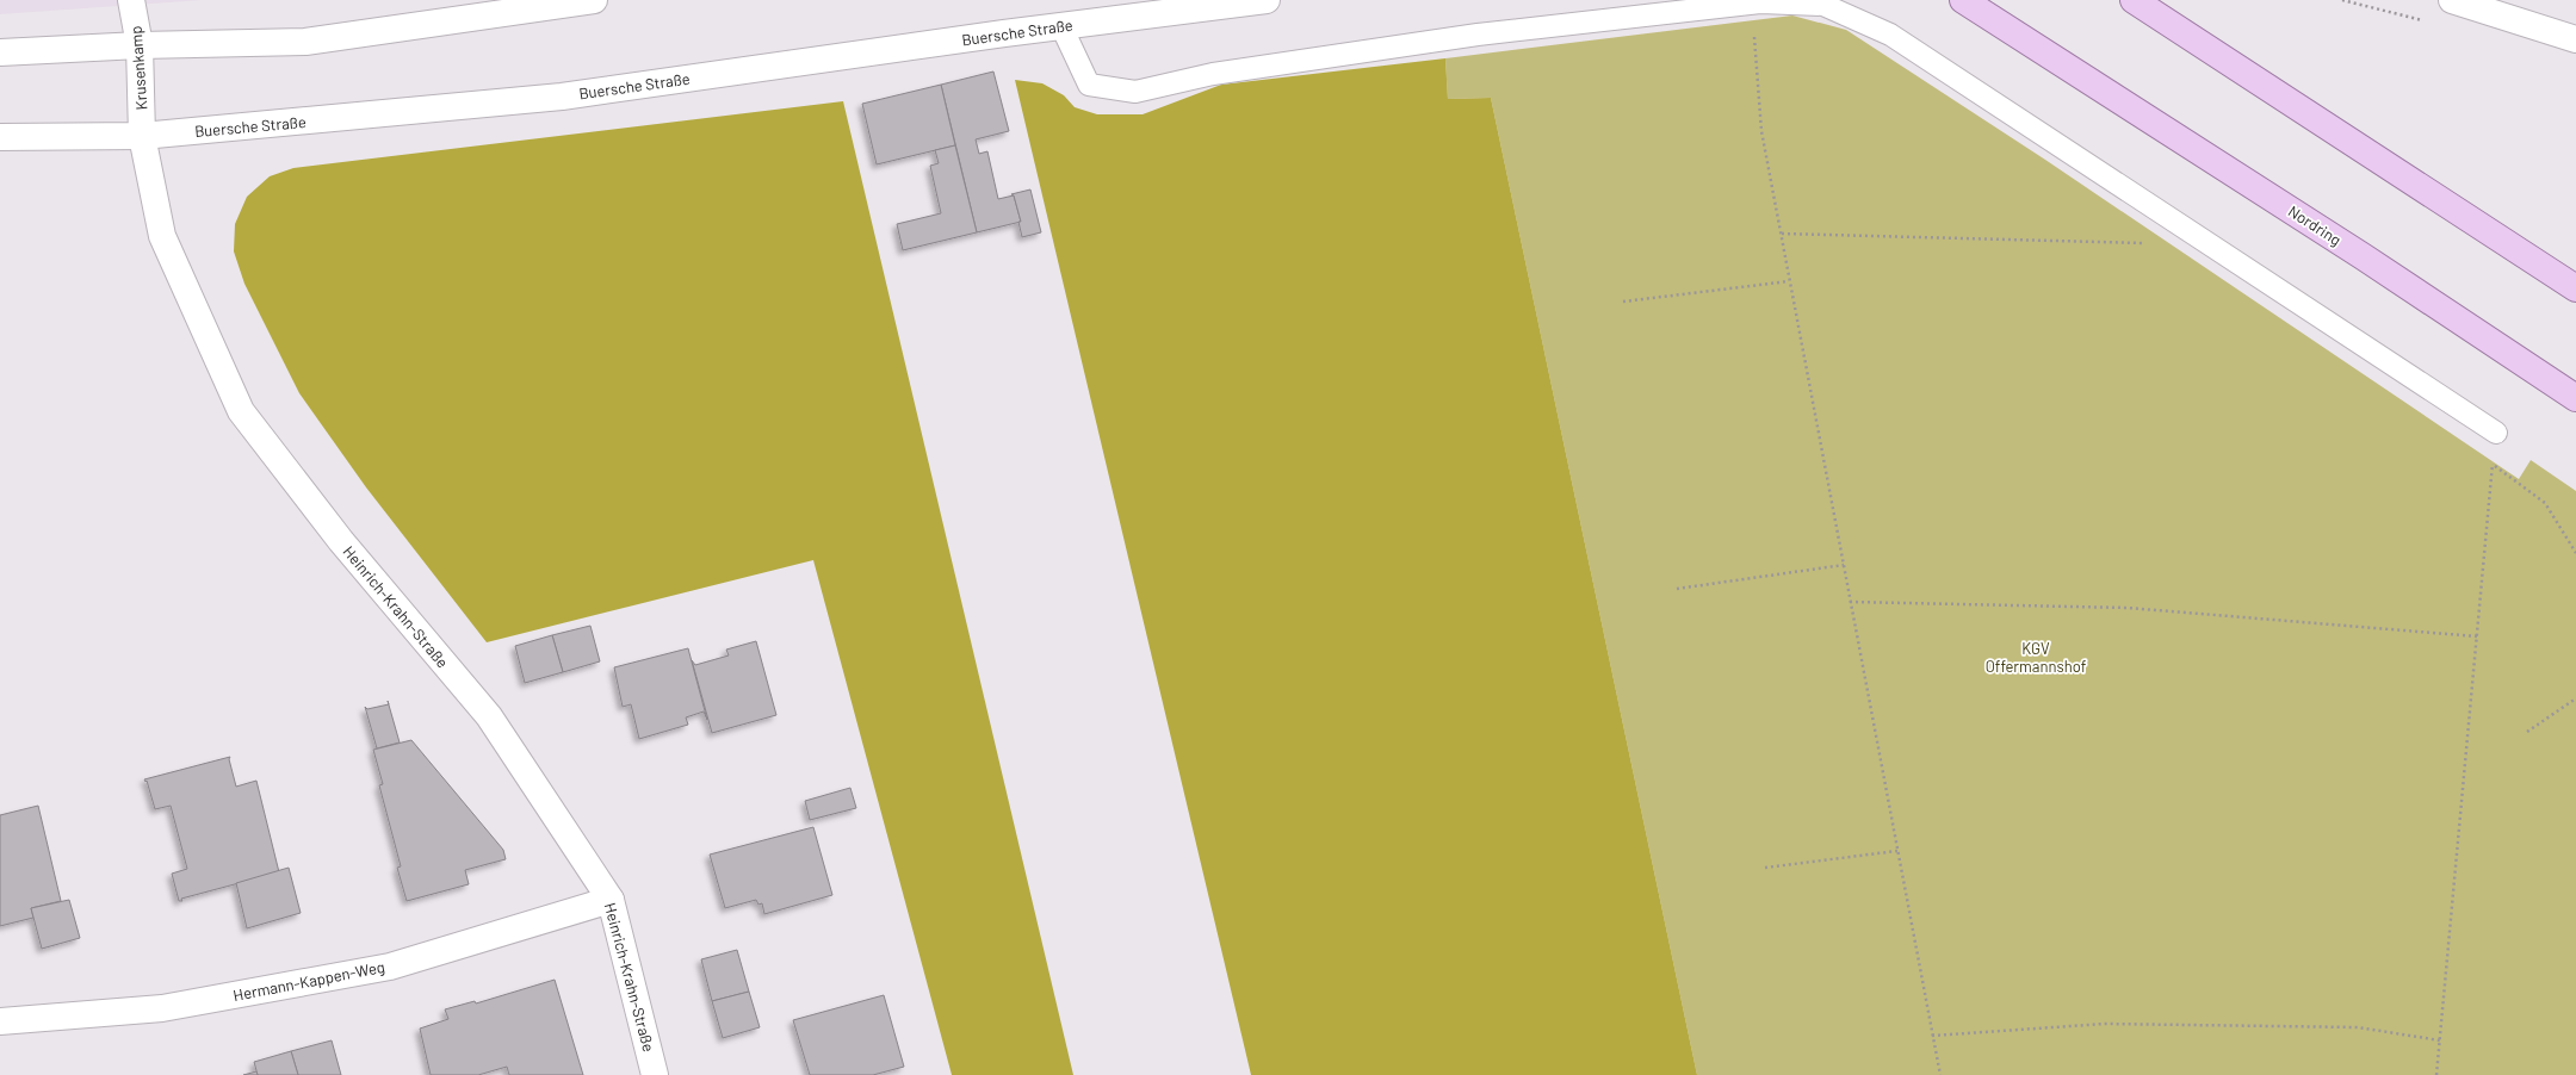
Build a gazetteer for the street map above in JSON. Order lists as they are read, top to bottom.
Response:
{
  "streets": {
    "main road": ["Nordring"],
    "street": [
      "Buersche Straße",
      "Krusenkamp",
      "Heinrich-Krahn-Straße",
      "Hermann-Kappen-Weg"
    ]
  },
  "crossings": [
    ["Buersche Straße", "Krusenkamp"],
    ["Buersche Straße", "Heinrich-Krahn-Straße"],
    ["Krusenkamp", "Heinrich-Krahn-Straße"],
    ["Heinrich-Krahn-Straße", "Hermann-Kappen-Weg"]
  ],
  "parks": ["KGV Offermannshof"]
}
